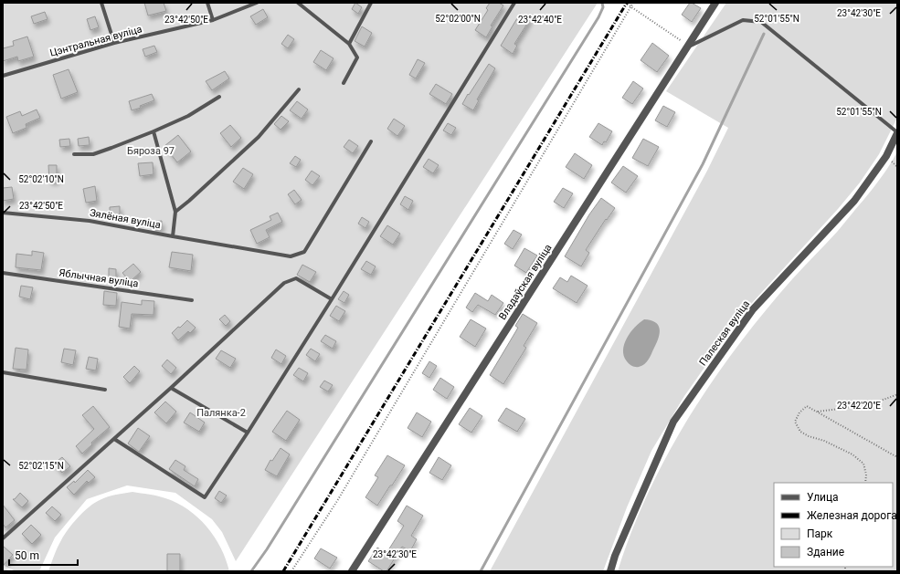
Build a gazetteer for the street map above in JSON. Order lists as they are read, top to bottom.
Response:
{
  "streets": {
    "street": ["Владаўская вуліца", "Палеская вуліца"],
    "lane": ["Цэнтральная вуліца", "Зялёная вуліца", "Яблычная вуліца"]
  },
  "parks": ["Бяроза 97", "Палянка-2"],
  "legend": [
    "Улица",
    "Железная дорога",
    "Парк",
    "Здание"
  ],
  "scale_bar": "50 m",
  "coordinates": [
    "23°42'30\"E",
    "52°02'00\"N",
    "52°01'55\"N",
    "23°42'50\"E",
    "23°42'40\"E",
    "52°02'10\"N",
    "23°42'20\"E",
    "52°02'15\"N"
  ]
}
